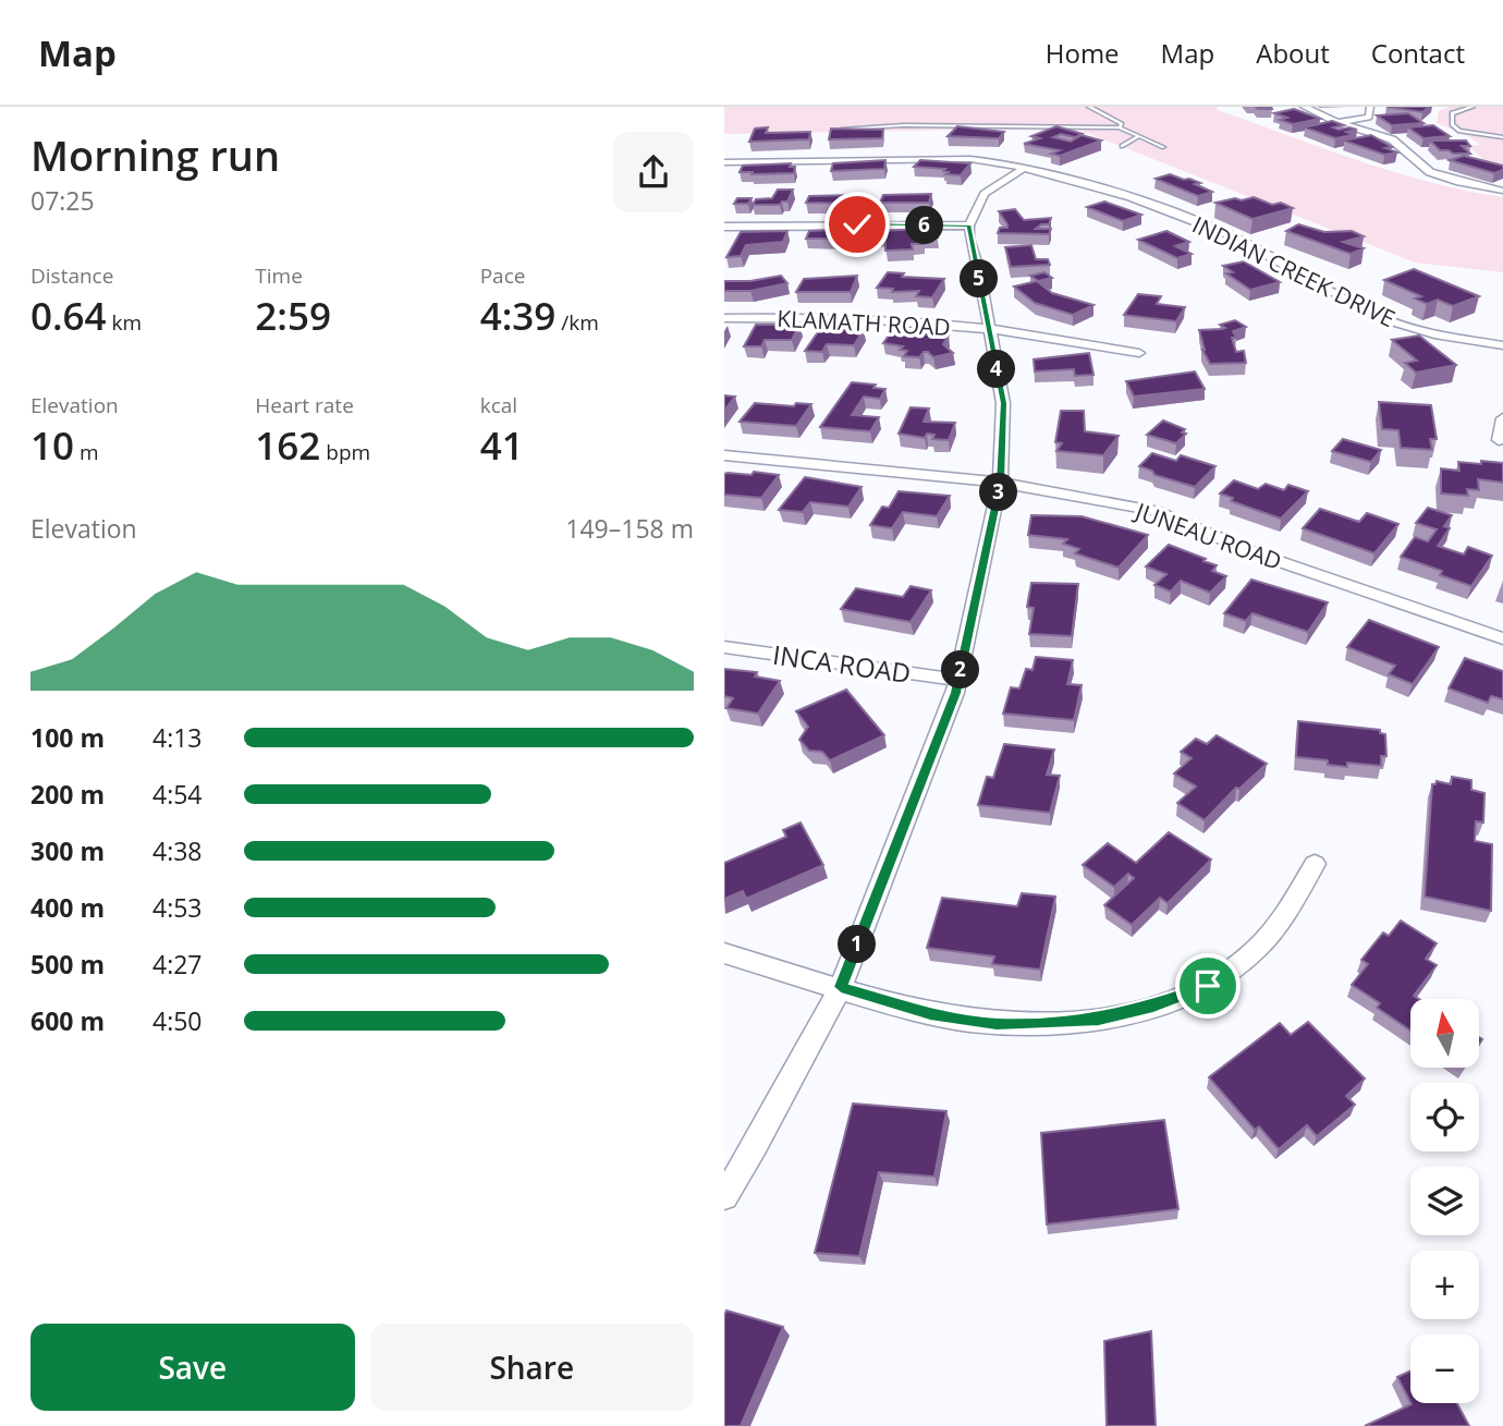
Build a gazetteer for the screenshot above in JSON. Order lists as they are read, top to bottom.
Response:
{
  "streets": {
    "street": [
      "INDIAN CREEK DRIVE",
      "KLAMATH ROAD",
      "JUNEAU ROAD",
      "INCA ROAD"
    ]
  },
  "north": "top",
  "page": {
    "header": "Map",
    "nav": [
      "Home",
      "Map",
      "About",
      "Contact"
    ],
    "heading": ["Morning run", "07:25"],
    "pins": [
      "6",
      "5",
      "4",
      "3",
      "2",
      "1"
    ],
    "stats": [
      ["Distance", "0.64 km"],
      ["Time", "2:59"],
      ["Pace", "4:39 /km"],
      ["Elevation", "10 m"],
      ["Heart rate", "162 bpm"],
      ["kcal", "41"]
    ],
    "chart": ["Elevation", "149–158 m"],
    "list": [
      {
        "name": "100 m",
        "note": "4:13"
      },
      {
        "name": "200 m",
        "note": "4:54"
      },
      {
        "name": "300 m",
        "note": "4:38"
      },
      {
        "name": "400 m",
        "note": "4:53"
      },
      {
        "name": "500 m",
        "note": "4:27"
      },
      {
        "name": "600 m",
        "note": "4:50"
      }
    ],
    "map_buttons": ["+", "−"],
    "buttons": ["Save", "Share"]
  }
}
